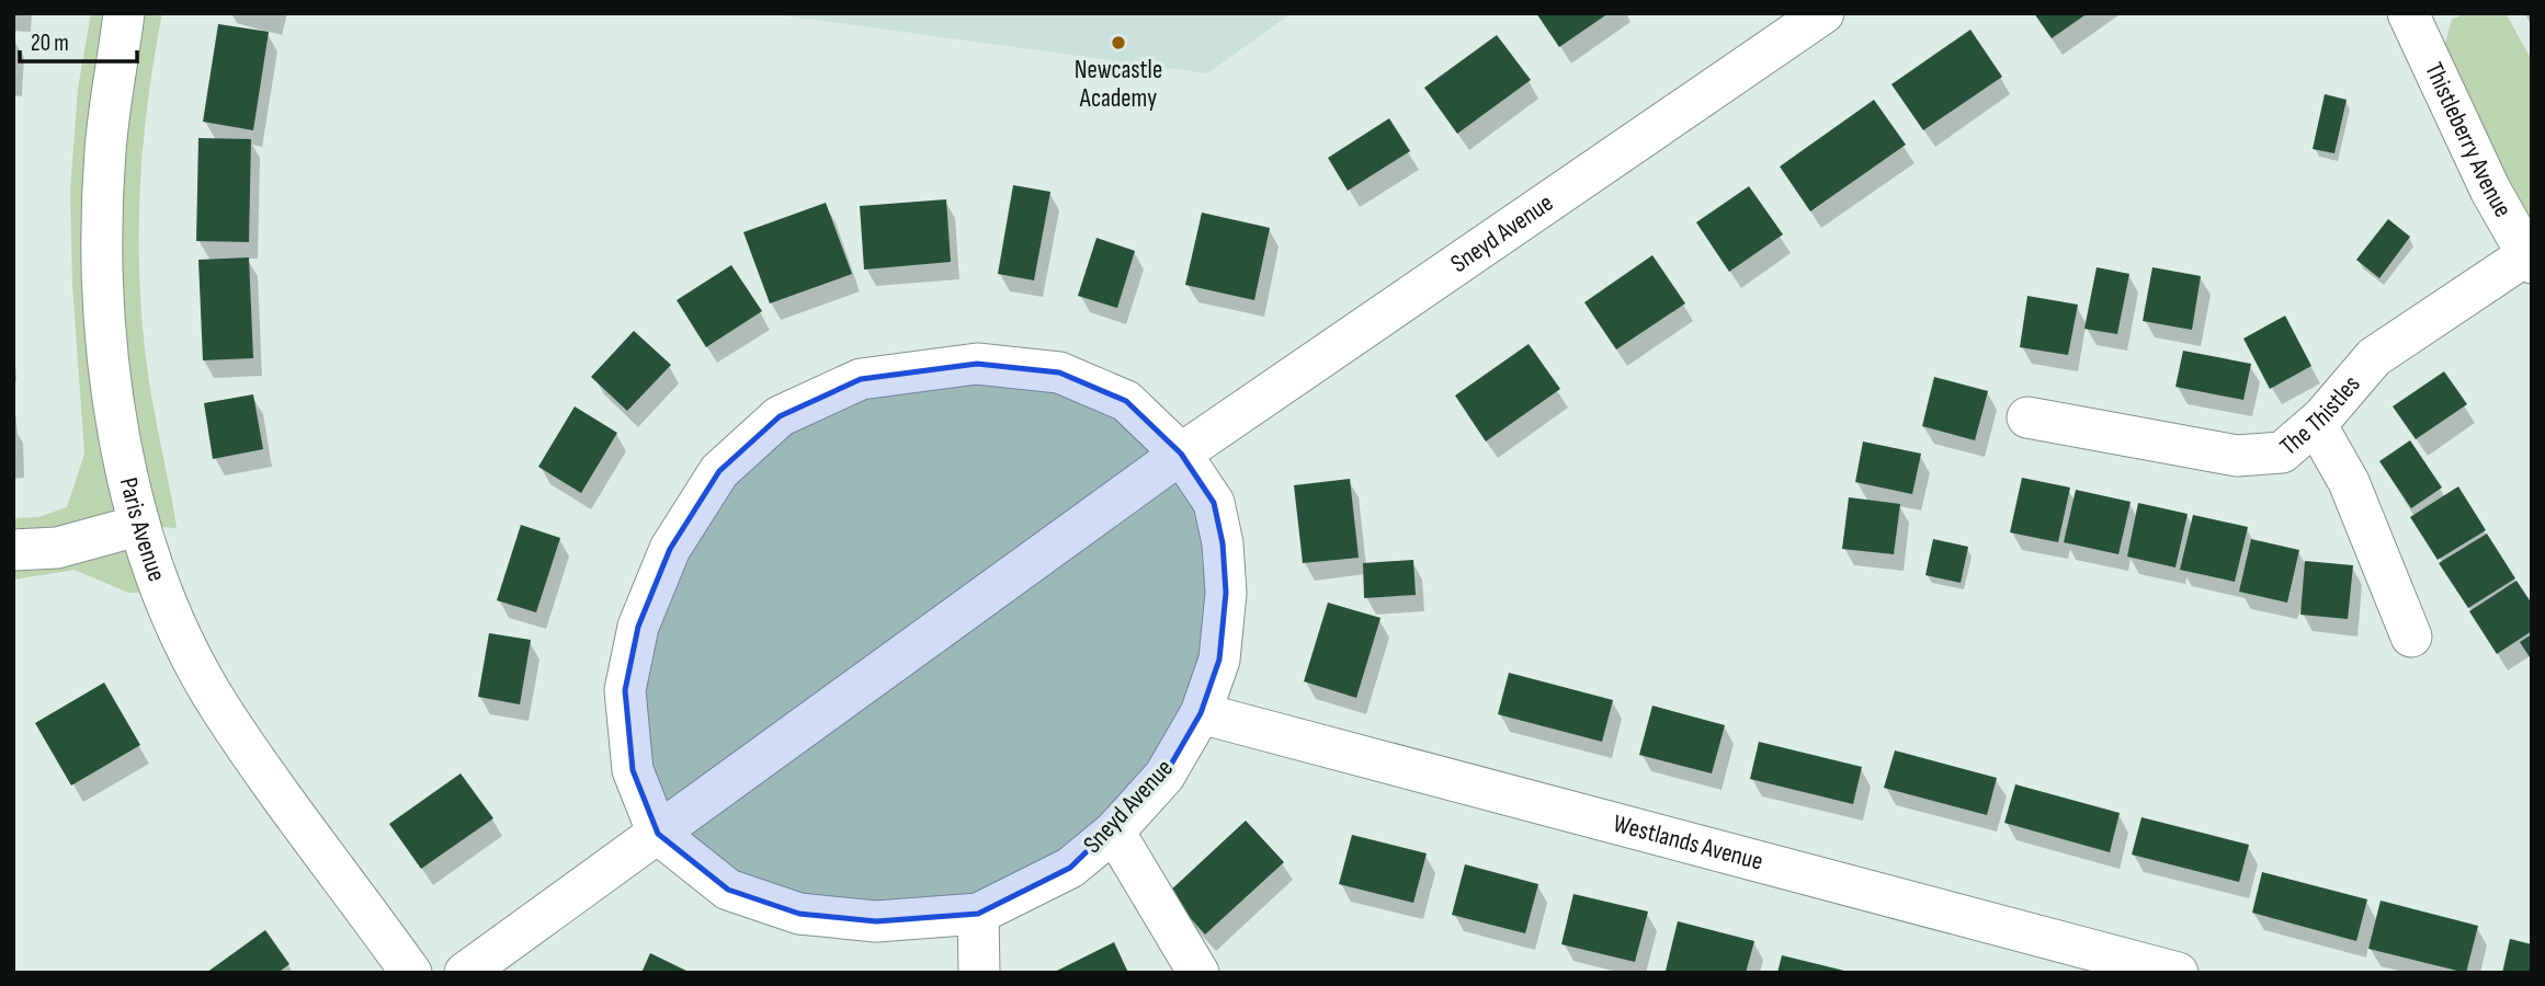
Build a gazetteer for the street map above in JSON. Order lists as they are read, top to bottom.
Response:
{
  "streets": {
    "street": [
      "Thistleberry Avenue",
      "Sneyd Avenue",
      "The Thistles",
      "Paris Avenue",
      "Westlands Avenue"
    ]
  },
  "crossings": [
    ["Thistleberry Avenue", "The Thistles"],
    ["Sneyd Avenue", "Westlands Avenue"]
  ],
  "places": ["Newcastle Academy"],
  "scale_bar": "20 m"
}
